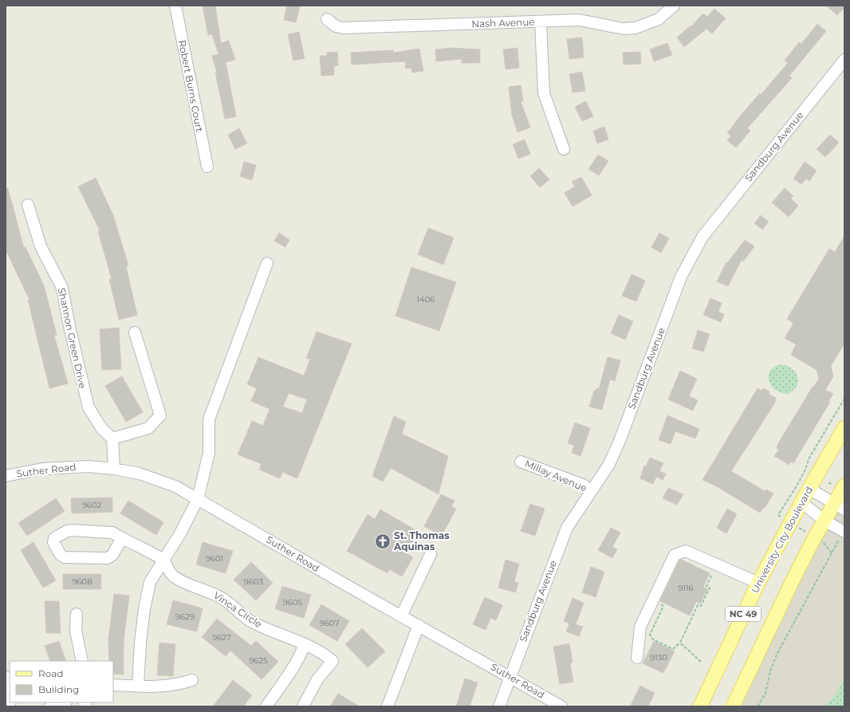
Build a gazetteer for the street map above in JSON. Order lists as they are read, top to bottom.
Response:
{
  "streets": {
    "main road": ["University City Boulevard", "NC 49"],
    "street": [
      "Nash Avenue",
      "Robert Burns Court",
      "Sandburg Avenue",
      "Shannon Green Drive",
      "Suther Road",
      "Millay Avenue",
      "Vinca Circle"
    ]
  },
  "crossings": [
    ["Sandburg Avenue", "Suther Road"],
    ["Sandburg Avenue", "Millay Avenue"]
  ],
  "places": {
    "church": ["St. Thomas Aquinas"]
  },
  "house_numbers": [
    "1406",
    "9602",
    "9601",
    "9608",
    "9603",
    "9116",
    "9605",
    "9629",
    "9607",
    "9627",
    "9130",
    "9625"
  ],
  "legend": ["Road", "Building"]
}
